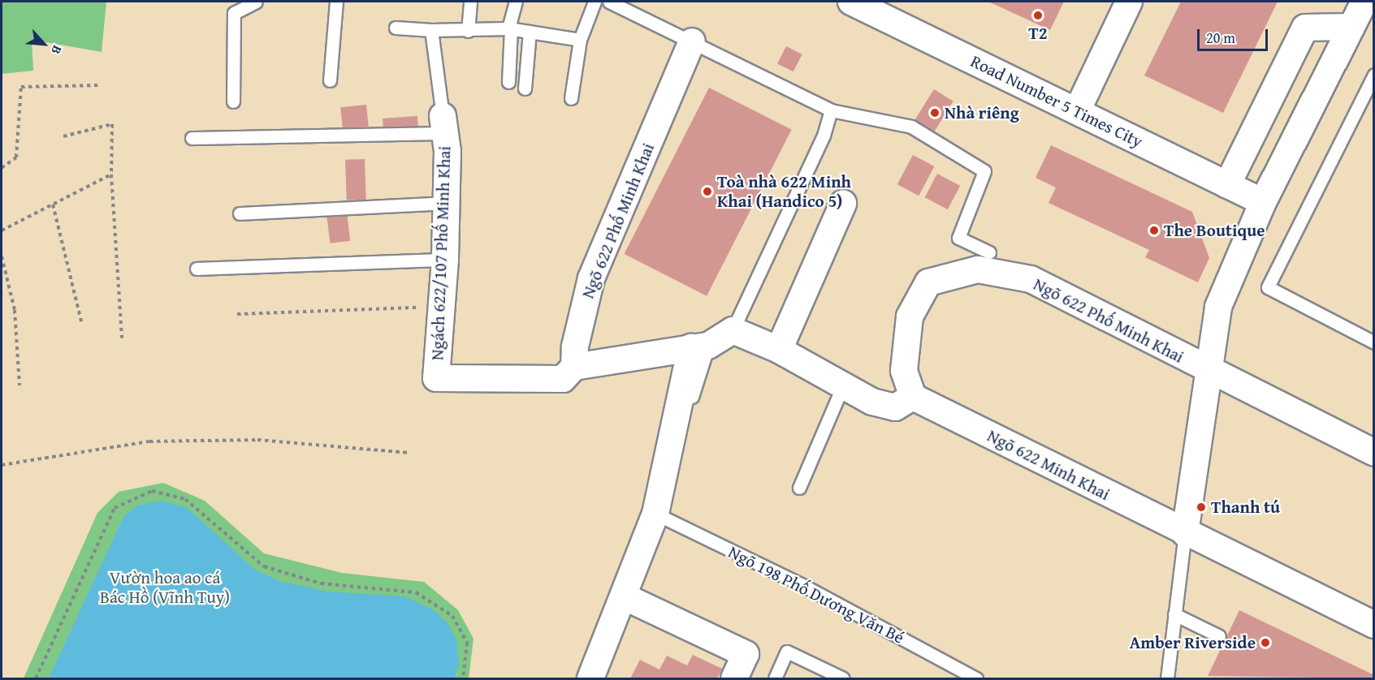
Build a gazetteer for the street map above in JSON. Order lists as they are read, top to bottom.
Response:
{
  "streets": {
    "street": [
      "Road Number 5 Times City",
      "Ngõ 622 Phố Minh Khai",
      "Ngách 622/107 Phố Minh Khai",
      "Ngõ 622 Minh Khai"
    ],
    "lane": ["Ngõ 198 Phố Dương Văn Bé"]
  },
  "crossings": [
    ["Ngõ 622 Phố Minh Khai", "Ngách 622/107 Phố Minh Khai"],
    ["Ngõ 622 Phố Minh Khai", "Ngõ 622 Minh Khai"]
  ],
  "parks": ["Vườn hoa ao cá Bác Hồ (Vĩnh Tuy)"],
  "places": [
    "T2",
    "Nhà riêng",
    "Toà nhà 622 Minh Khai (Handico 5)",
    "The Boutique",
    "Thanh tú",
    "Amber Riverside"
  ],
  "scale_bar": "20 m",
  "north": "bottom right"
}
